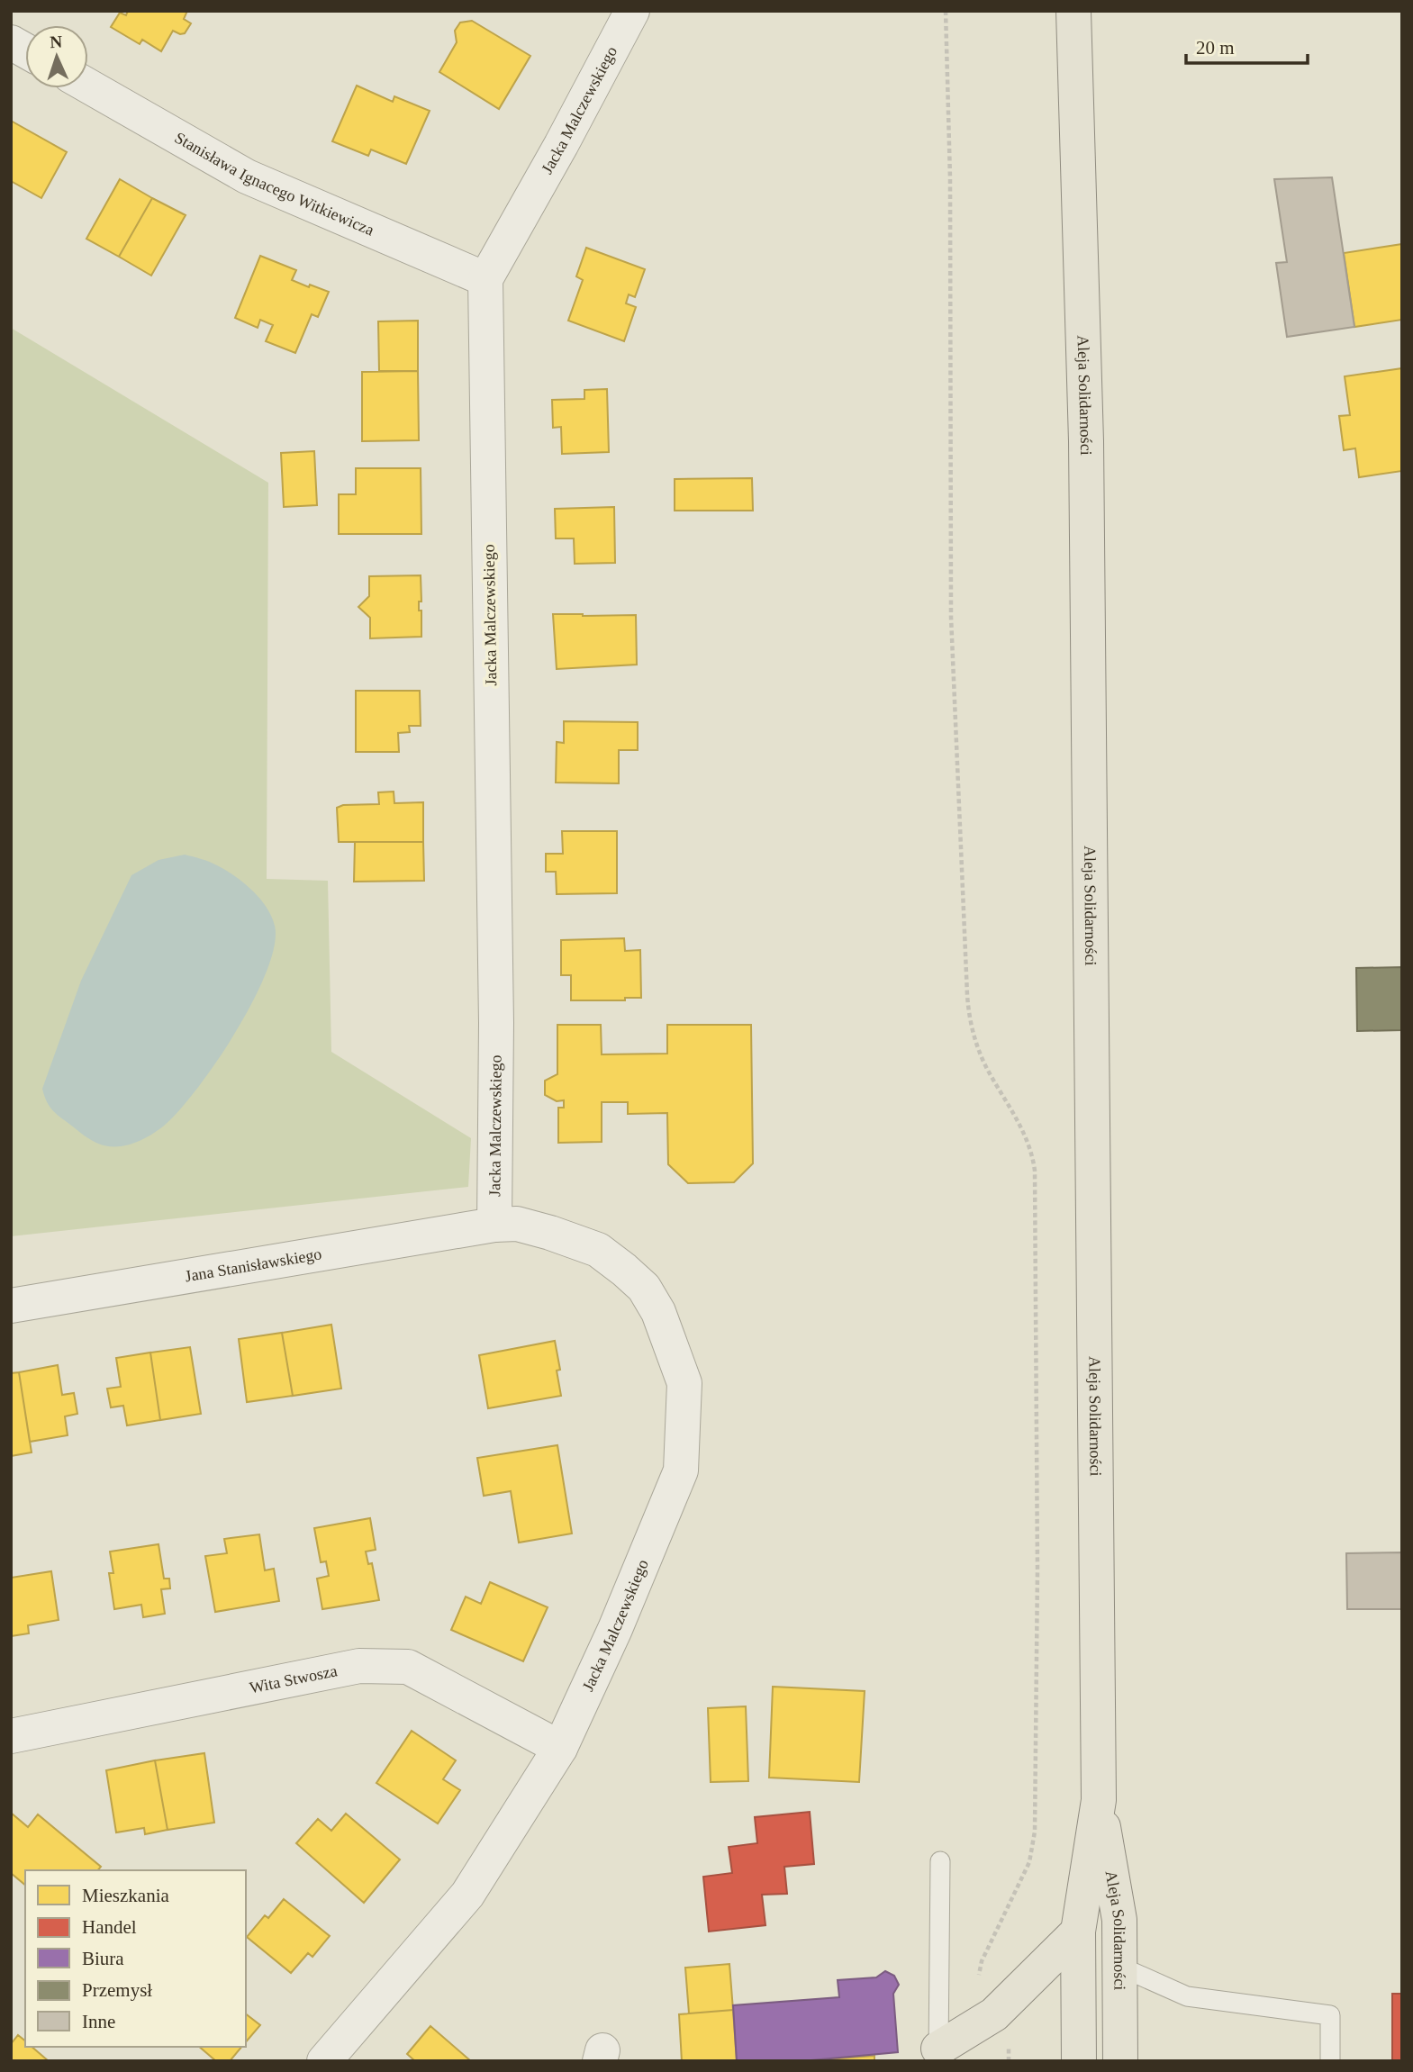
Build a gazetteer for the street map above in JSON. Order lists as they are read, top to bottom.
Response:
{
  "streets": {
    "main road": ["Aleja Solidarności"],
    "street": [
      "Jacka Malczewskiego",
      "Stanisława Ignacego Witkiewicza",
      "Jana Stanisławskiego",
      "Wita Stwosza"
    ]
  },
  "crossings": [
    ["Jacka Malczewskiego", "Stanisława Ignacego Witkiewicza"],
    ["Jacka Malczewskiego", "Jana Stanisławskiego"],
    ["Jacka Malczewskiego", "Wita Stwosza"]
  ],
  "legend": [
    "Mieszkania",
    "Handel",
    "Biura",
    "Przemysł",
    "Inne"
  ],
  "scale_bar": "20 m",
  "north": "top"
}
